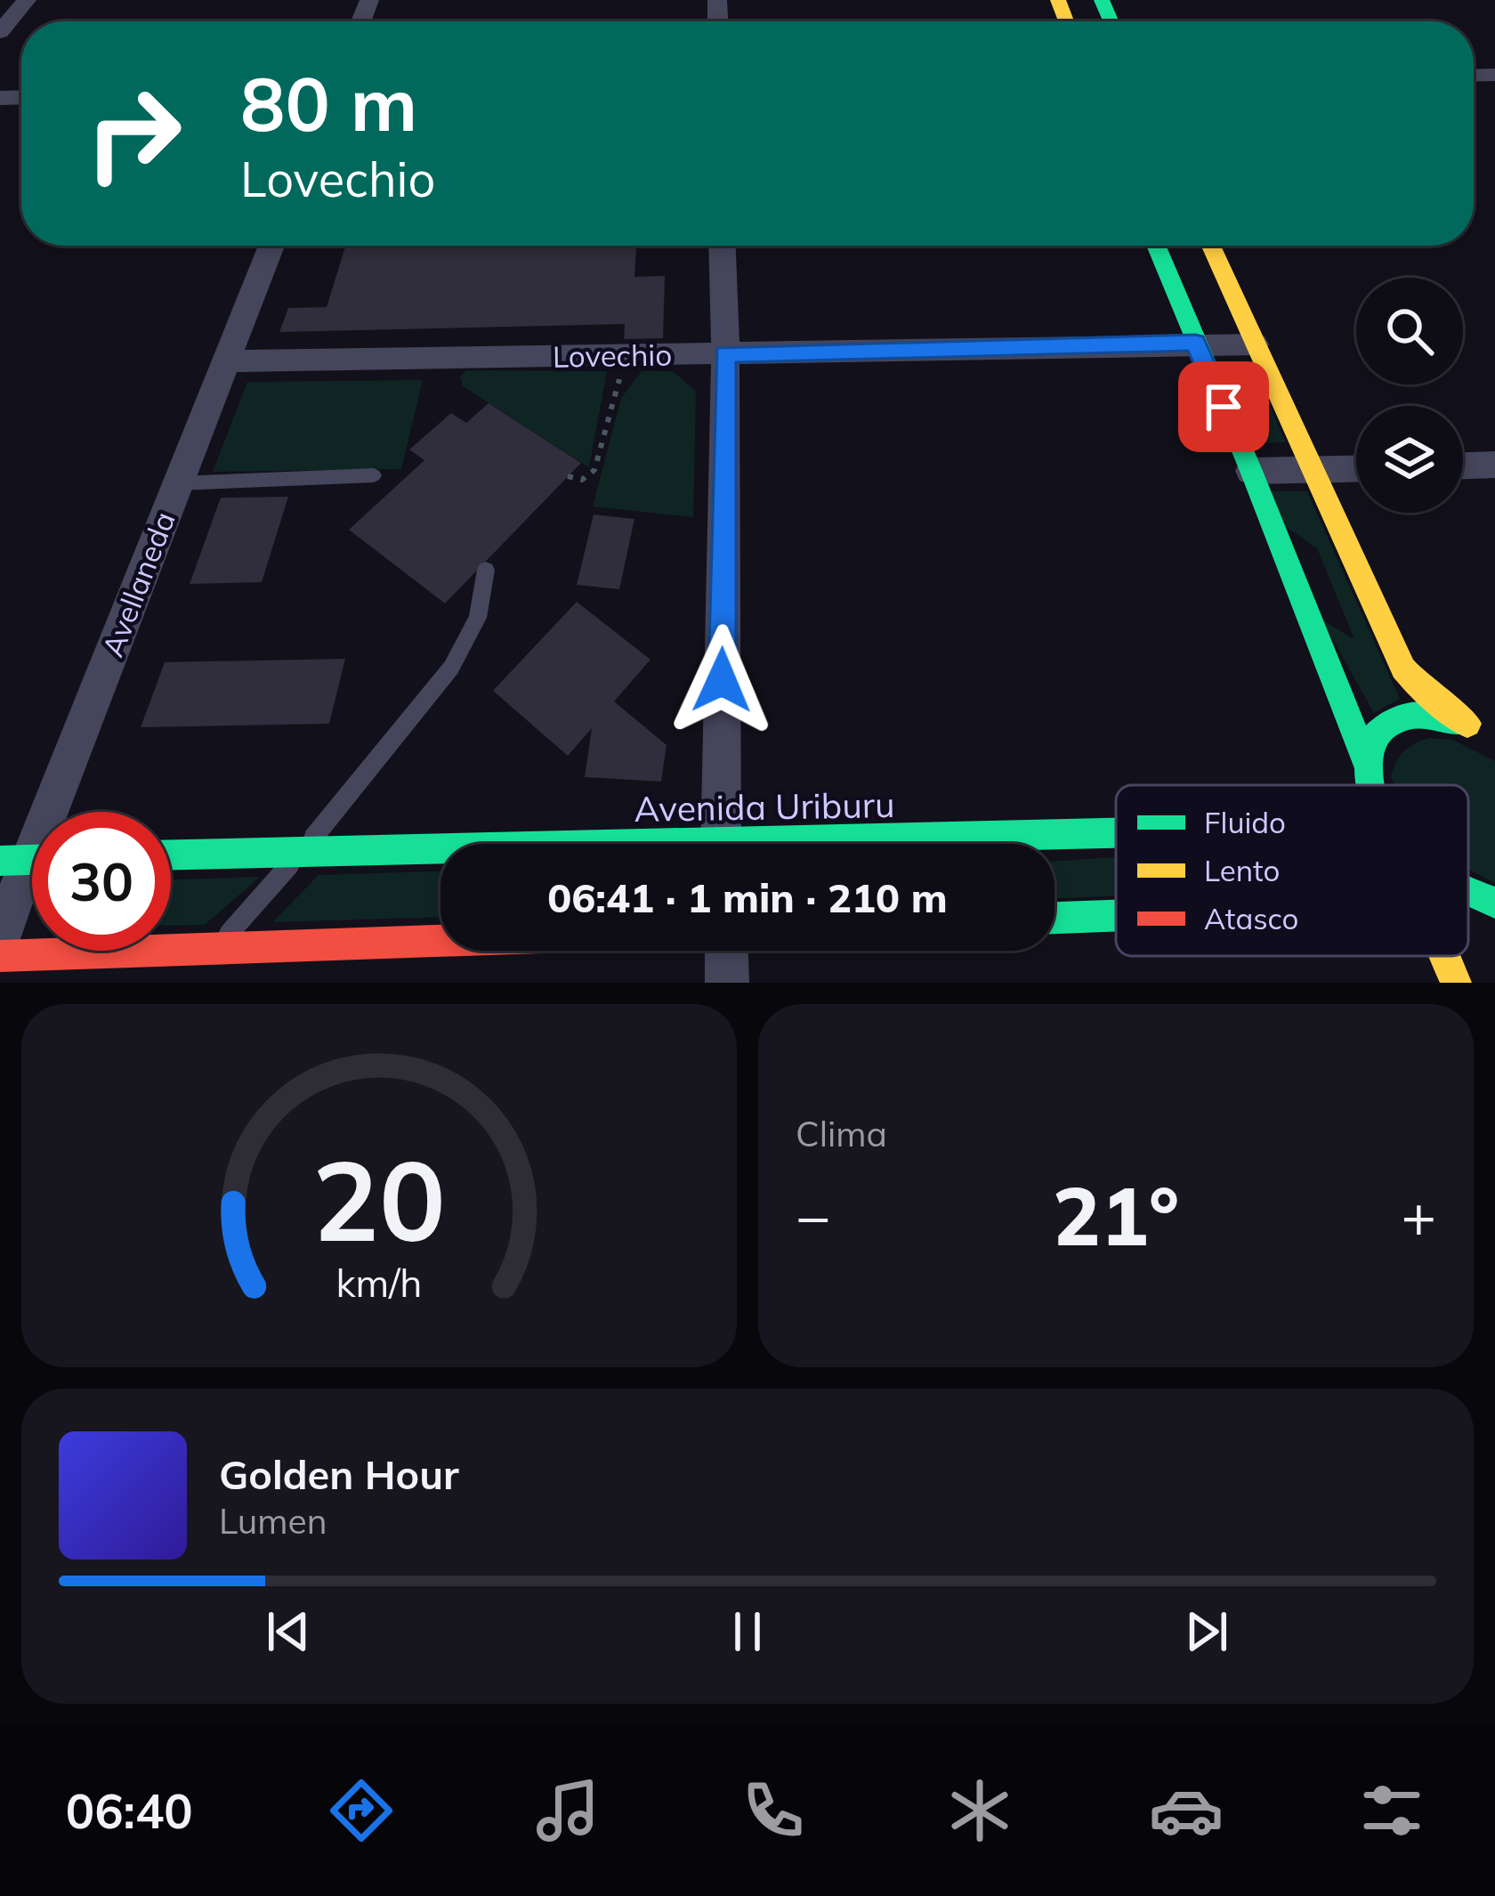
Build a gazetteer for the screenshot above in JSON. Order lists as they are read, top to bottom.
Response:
{
  "streets": {
    "main road": ["Avenida Uriburu"],
    "street": ["Lovechio", "Avellaneda"]
  },
  "crossings": [
    ["Lovechio", "Avellaneda"]
  ],
  "legend": ["Fluido", "Lento", "Atasco"],
  "page": {
    "turn": ["80 m", "Lovechio"],
    "limit": "30",
    "trip": "06:41 · 1 min · 210 m",
    "tile": "Clima",
    "heat": ["−", "21°", "+"],
    "song": ["Golden Hour", "Lumen"],
    "tabs": "06:40",
    "gauge": ["20", "km/h"]
  }
}
